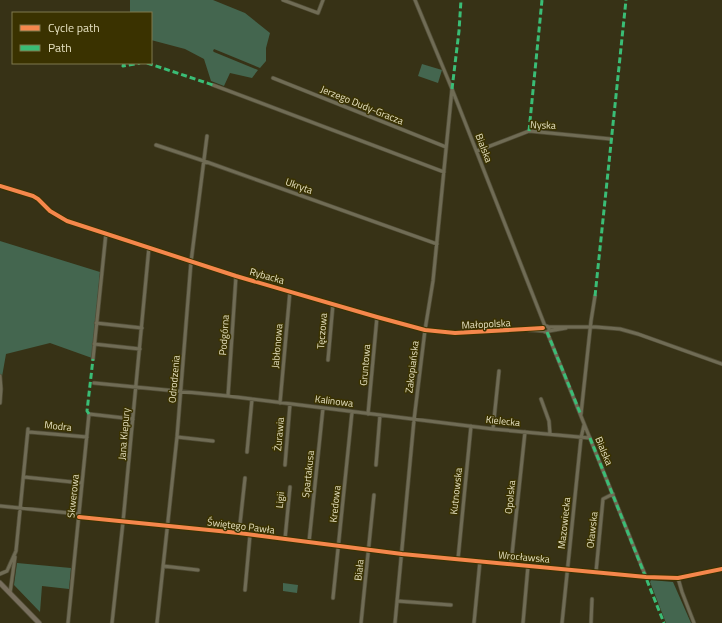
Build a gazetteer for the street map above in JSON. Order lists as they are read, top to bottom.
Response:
{
  "streets": {
    "street": [
      "Jerzego Dudy-Gracza",
      "Nyska",
      "Bialska",
      "Ukryta",
      "Rybacka",
      "Małopolska",
      "Tęczowa",
      "Podgórna",
      "Jabłonowa",
      "Gruntowa",
      "Zakopiańska",
      "Odrodzenia",
      "Kalinowa",
      "Kielecka",
      "Modra",
      "Jana Kiepury",
      "Żurawia",
      "Spartakusa",
      "Kutnowska",
      "Skwerowa",
      "Opolska",
      "Ligii",
      "Kredowa",
      "Mazowiecka",
      "Świętego Pawła",
      "Oławska",
      "Wrocławska",
      "Biała"
    ]
  },
  "crossings": [
    ["Jerzego Dudy-Gracza", "Zakopiańska"],
    ["Nyska", "Bialska"],
    ["Bialska", "Małopolska"],
    ["Bialska", "Zakopiańska"],
    ["Bialska", "Kielecka"],
    ["Bialska", "Mazowiecka"],
    ["Bialska", "Oławska"],
    ["Bialska", "Wrocławska"],
    ["Ukryta", "Zakopiańska"],
    ["Ukryta", "Odrodzenia"],
    ["Rybacka", "Małopolska"],
    ["Rybacka", "Tęczowa"],
    ["Rybacka", "Podgórna"],
    ["Rybacka", "Jabłonowa"],
    ["Rybacka", "Gruntowa"],
    ["Rybacka", "Zakopiańska"],
    ["Rybacka", "Odrodzenia"],
    ["Rybacka", "Jana Kiepury"],
    ["Małopolska", "Zakopiańska"],
    ["Podgórna", "Kalinowa"],
    ["Jabłonowa", "Kalinowa"],
    ["Gruntowa", "Kalinowa"],
    ["Zakopiańska", "Kalinowa"],
    ["Zakopiańska", "Kielecka"],
    ["Zakopiańska", "Świętego Pawła"],
    ["Zakopiańska", "Wrocławska"],
    ["Odrodzenia", "Kalinowa"],
    ["Odrodzenia", "Świętego Pawła"],
    ["Kalinowa", "Kielecka"],
    ["Kalinowa", "Jana Kiepury"],
    ["Kalinowa", "Żurawia"],
    ["Kalinowa", "Spartakusa"],
    ["Kalinowa", "Kredowa"],
    ["Kielecka", "Kutnowska"],
    ["Kielecka", "Opolska"],
    ["Kielecka", "Mazowiecka"],
    ["Modra", "Skwerowa"],
    ["Jana Kiepury", "Skwerowa"],
    ["Jana Kiepury", "Świętego Pawła"],
    ["Spartakusa", "Świętego Pawła"],
    ["Kutnowska", "Wrocławska"],
    ["Skwerowa", "Świętego Pawła"],
    ["Opolska", "Wrocławska"],
    ["Ligii", "Świętego Pawła"],
    ["Kredowa", "Świętego Pawła"],
    ["Mazowiecka", "Wrocławska"],
    ["Świętego Pawła", "Wrocławska"],
    ["Świętego Pawła", "Biała"],
    ["Oławska", "Wrocławska"]
  ],
  "legend": ["Cycle path", "Path"]
}
